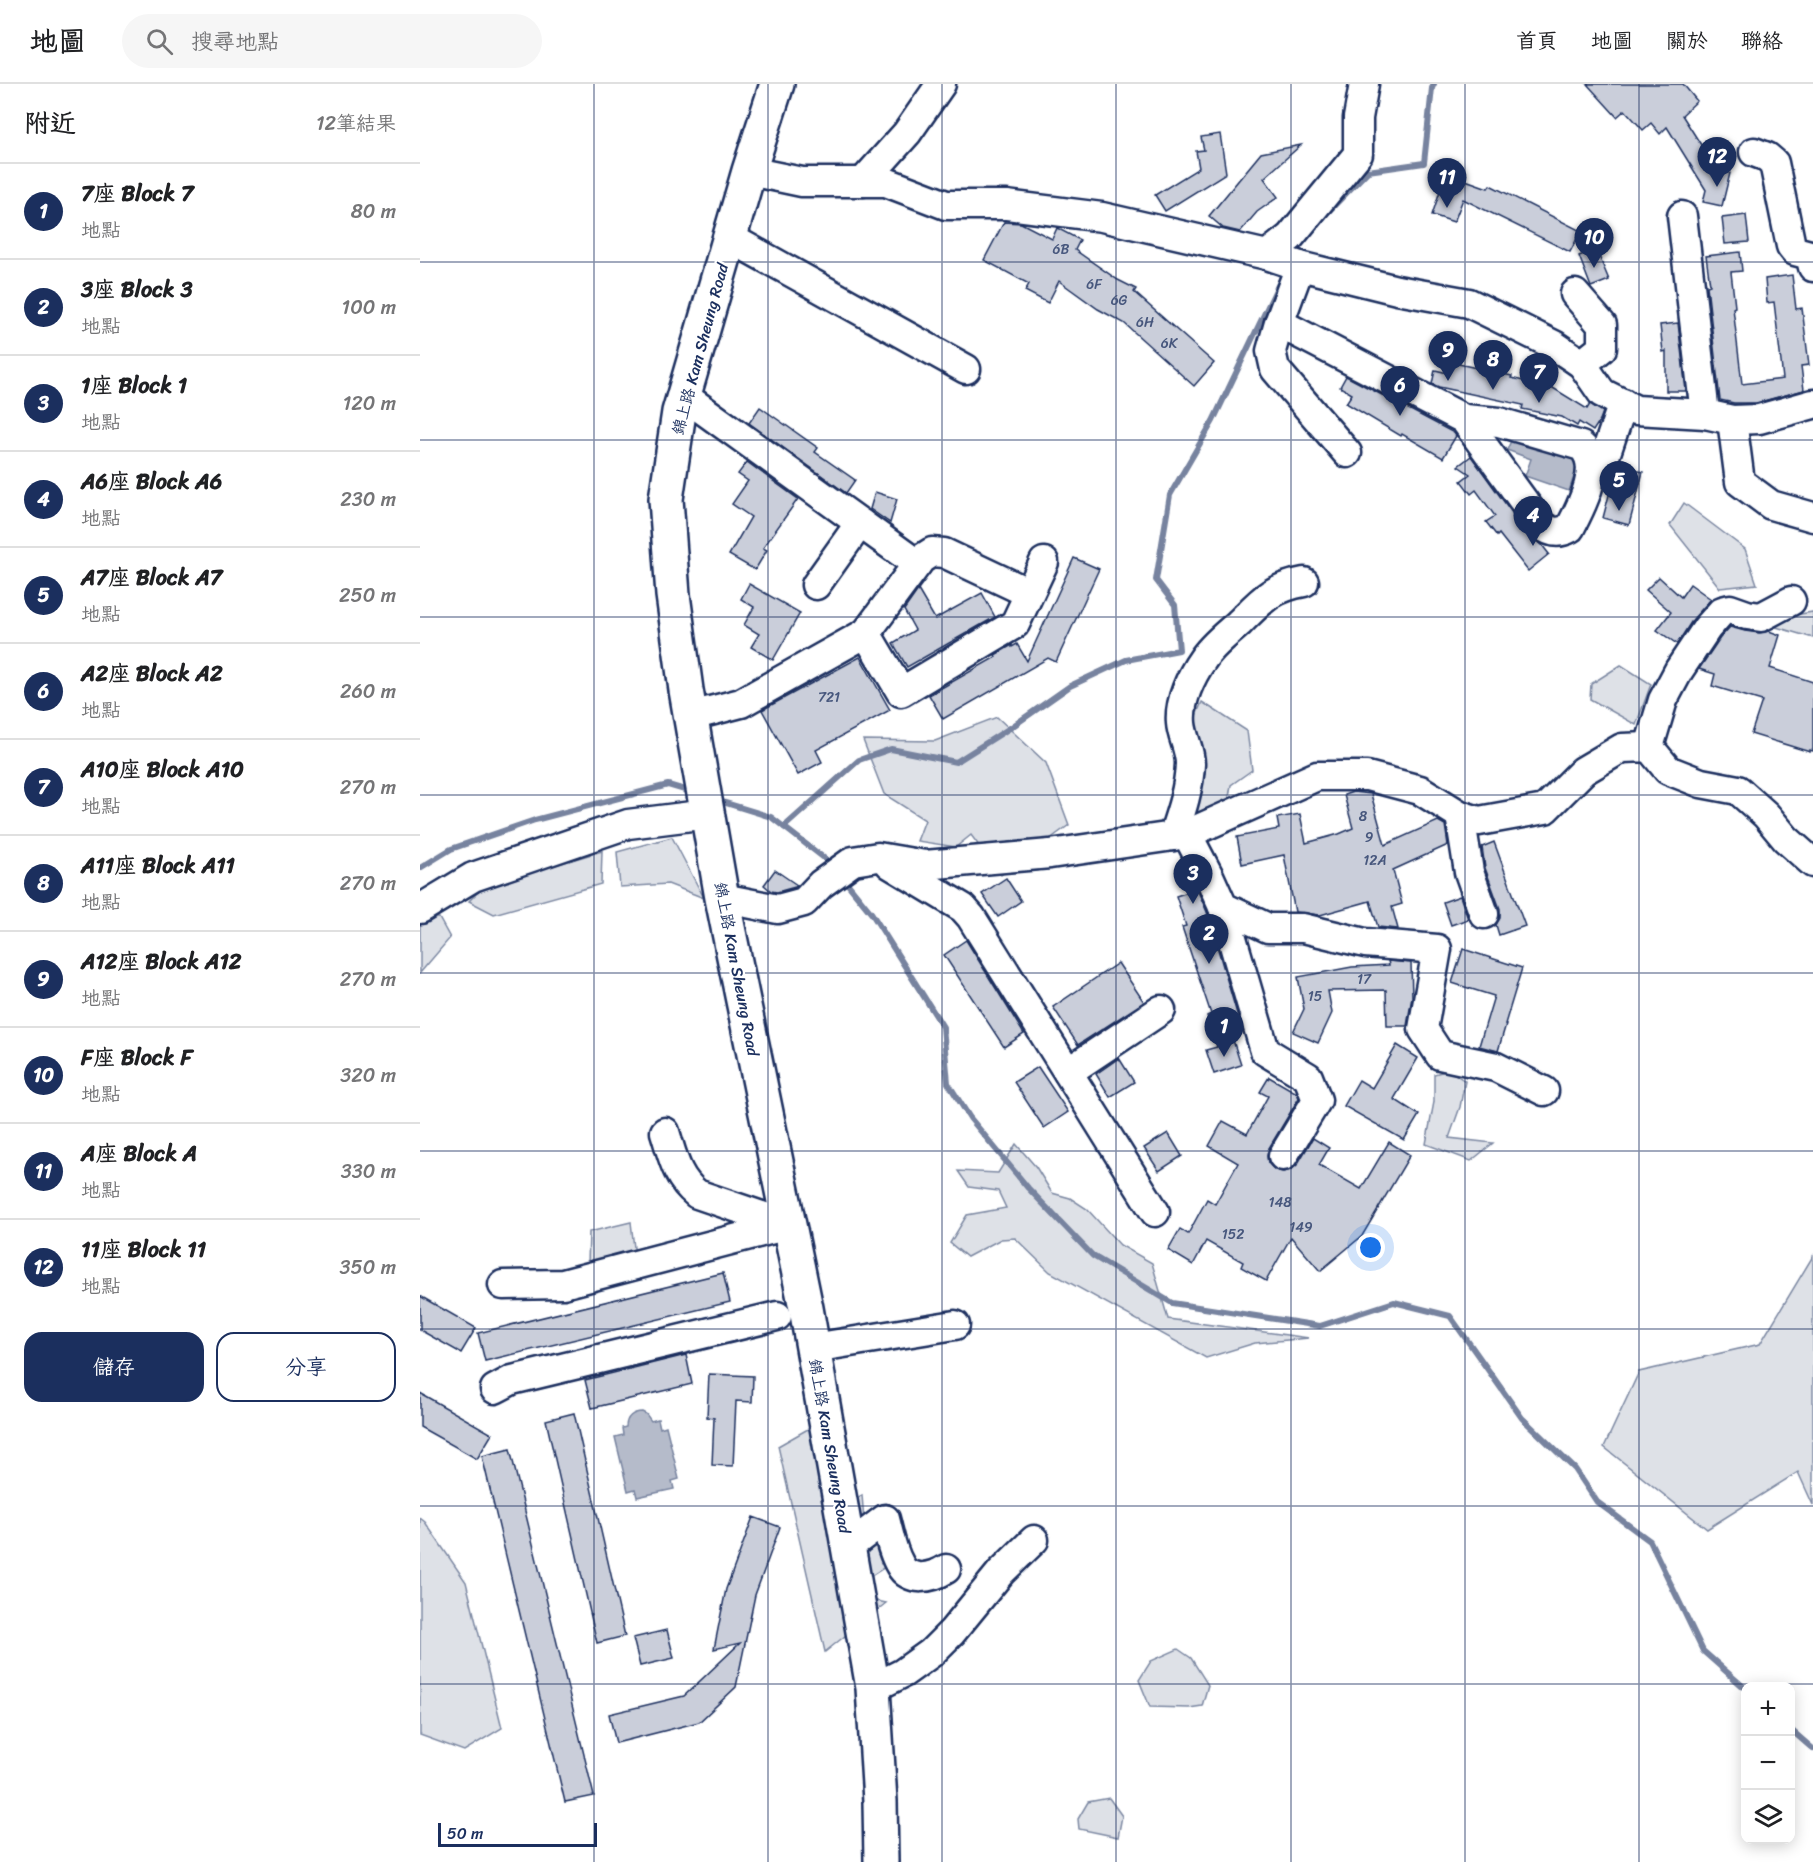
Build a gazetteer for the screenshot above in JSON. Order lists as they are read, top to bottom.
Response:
{
  "streets": {
    "main road": ["錦上路 Kam Sheung Road"]
  },
  "house_numbers": [
    "6B",
    "6F",
    "6G",
    "6H",
    "6K",
    "721",
    "8",
    "9",
    "12A",
    "17",
    "15",
    "148",
    "149",
    "152"
  ],
  "scale_bar": "50 m",
  "page": {
    "header": "地圖",
    "search": "搜尋地點",
    "nav": [
      "首頁",
      "地圖",
      "關於",
      "聯絡"
    ],
    "heading": ["附近", "12筆結果"],
    "pins": [
      "12",
      "11",
      "10",
      "9",
      "8",
      "7",
      "6",
      "5",
      "4",
      "3",
      "2",
      "1"
    ],
    "list": [
      {
        "mark": "1",
        "name": "7座 Block 7",
        "note": "地點",
        "value": "80 m"
      },
      {
        "mark": "2",
        "name": "3座 Block 3",
        "note": "地點",
        "value": "100 m"
      },
      {
        "mark": "3",
        "name": "1座 Block 1",
        "note": "地點",
        "value": "120 m"
      },
      {
        "mark": "4",
        "name": "A6座 Block A6",
        "note": "地點",
        "value": "230 m"
      },
      {
        "mark": "5",
        "name": "A7座 Block A7",
        "note": "地點",
        "value": "250 m"
      },
      {
        "mark": "6",
        "name": "A2座 Block A2",
        "note": "地點",
        "value": "260 m"
      },
      {
        "mark": "7",
        "name": "A10座 Block A10",
        "note": "地點",
        "value": "270 m"
      },
      {
        "mark": "8",
        "name": "A11座 Block A11",
        "note": "地點",
        "value": "270 m"
      },
      {
        "mark": "9",
        "name": "A12座 Block A12",
        "note": "地點",
        "value": "270 m"
      },
      {
        "mark": "10",
        "name": "F座 Block F",
        "note": "地點",
        "value": "320 m"
      },
      {
        "mark": "11",
        "name": "A座 Block A",
        "note": "地點",
        "value": "330 m"
      },
      {
        "mark": "12",
        "name": "11座 Block 11",
        "note": "地點",
        "value": "350 m"
      }
    ],
    "buttons": ["儲存", "分享"],
    "map_buttons": ["+", "−"],
    "scale": "50 m"
  }
}
